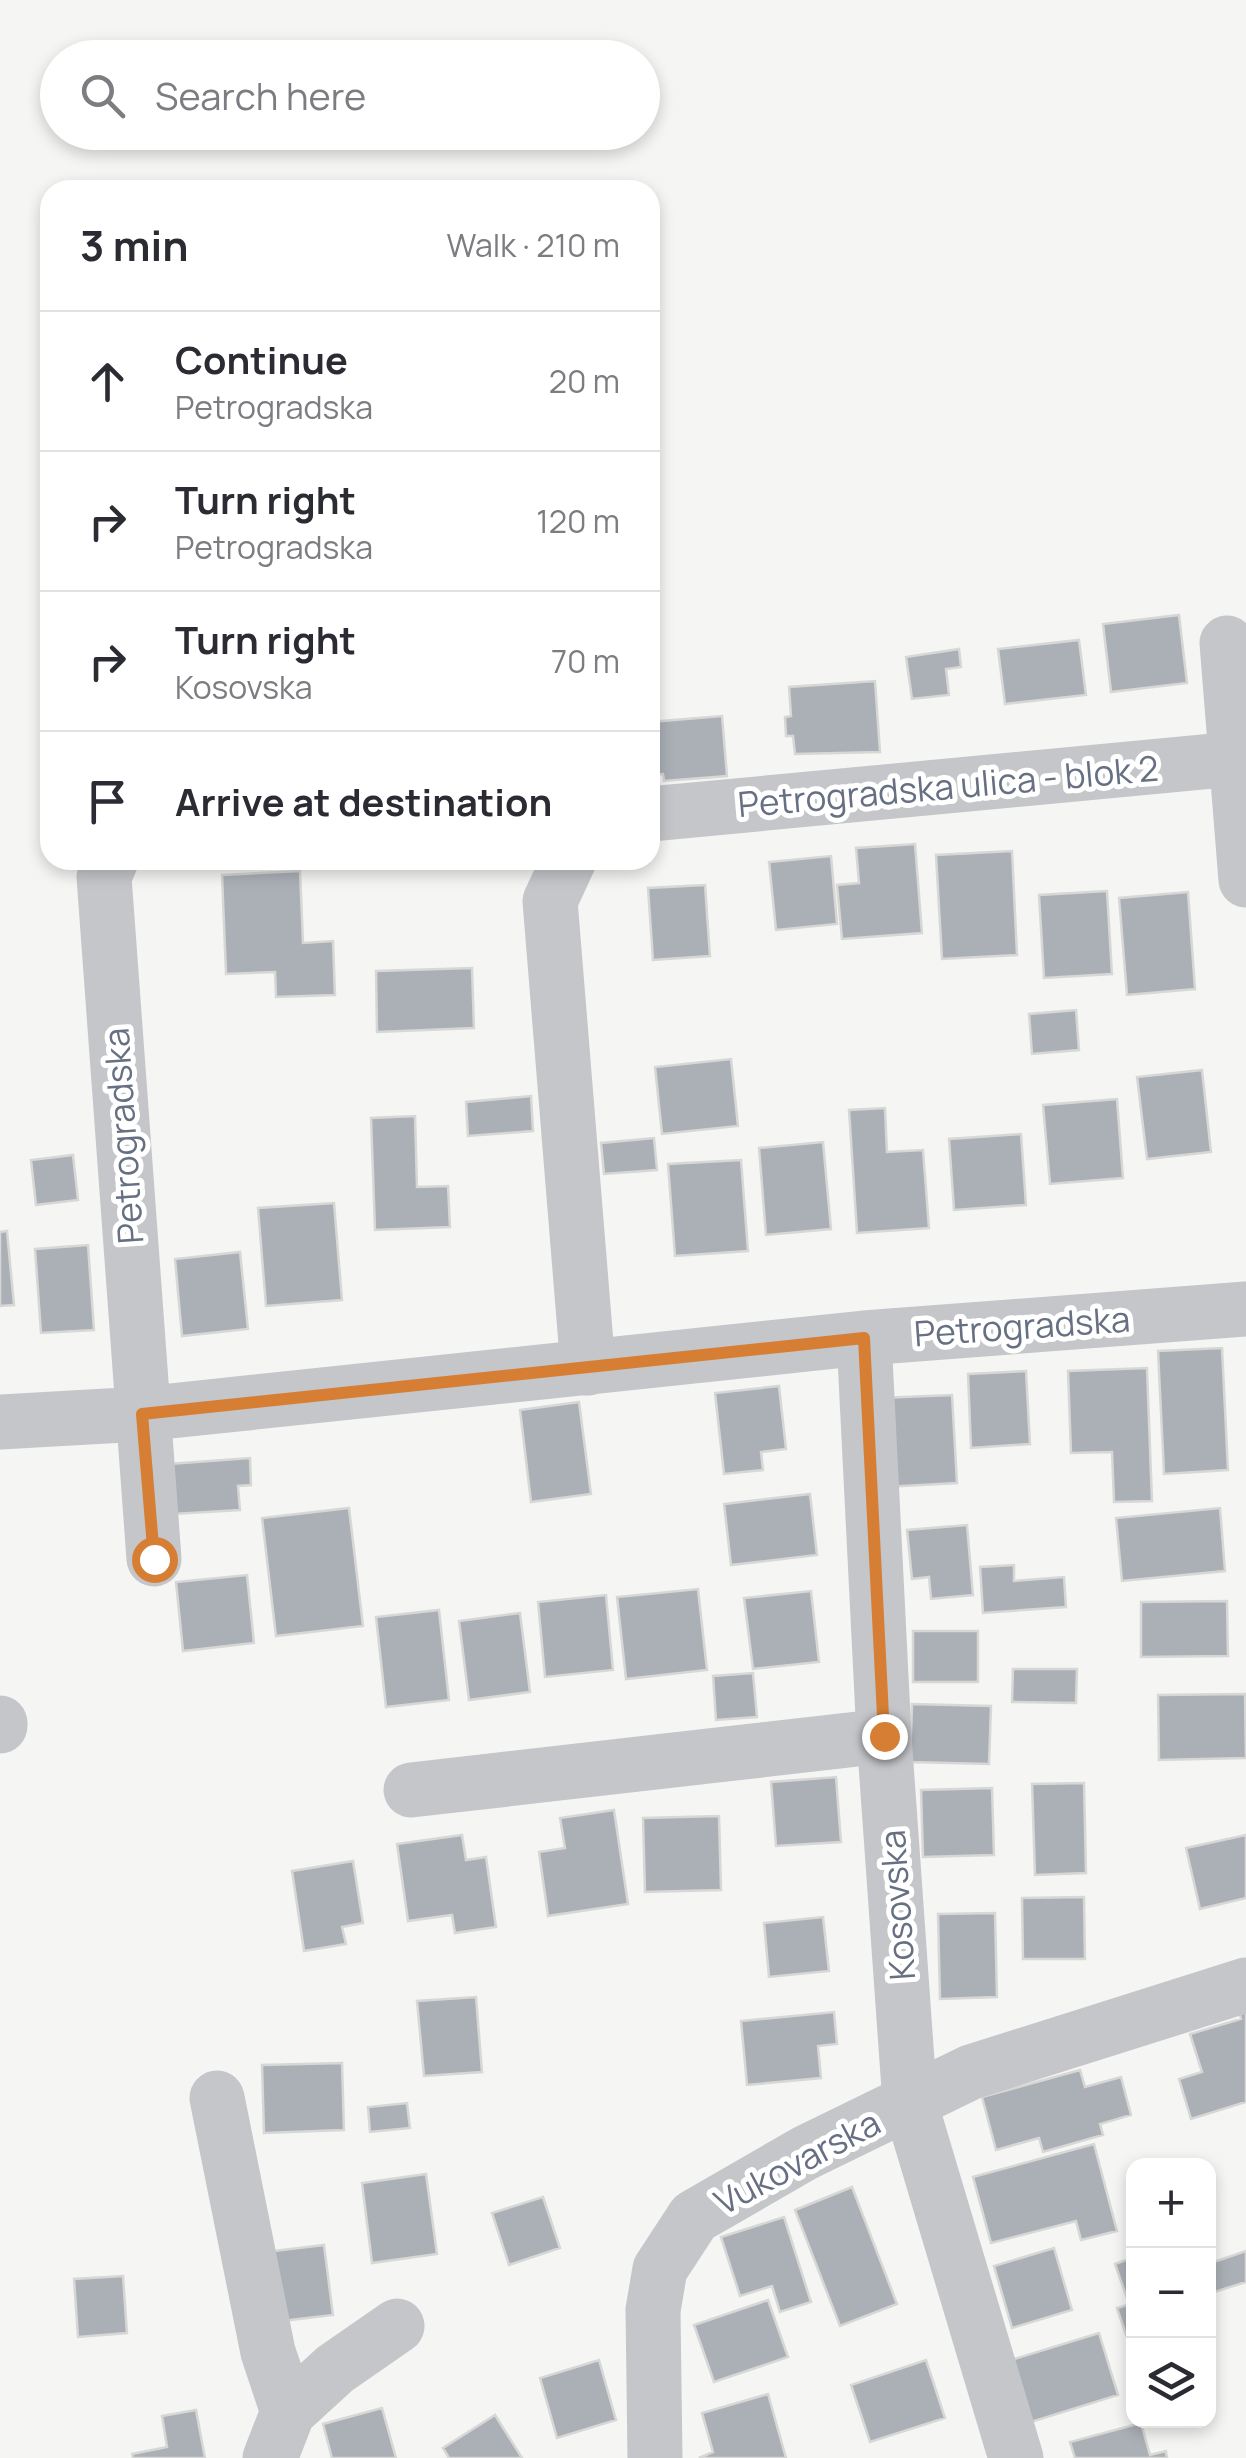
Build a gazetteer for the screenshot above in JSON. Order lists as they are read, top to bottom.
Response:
{
  "streets": {
    "street": [
      "Petrogradska ulica - blok 2",
      "Petrogradska",
      "Kosovska",
      "Vukovarska"
    ]
  },
  "crossings": [
    ["Petrogradska", "Kosovska"],
    ["Kosovska", "Vukovarska"]
  ],
  "page": {
    "search": "Search here",
    "heading": ["3 min", "Walk · 210 m"],
    "list": [
      ["Continue", "Petrogradska", "20 m"],
      ["Turn right", "Petrogradska", "120 m"],
      ["Turn right", "Kosovska", "70 m"],
      "Arrive at destination"
    ],
    "map_buttons": ["+", "−"]
  }
}
